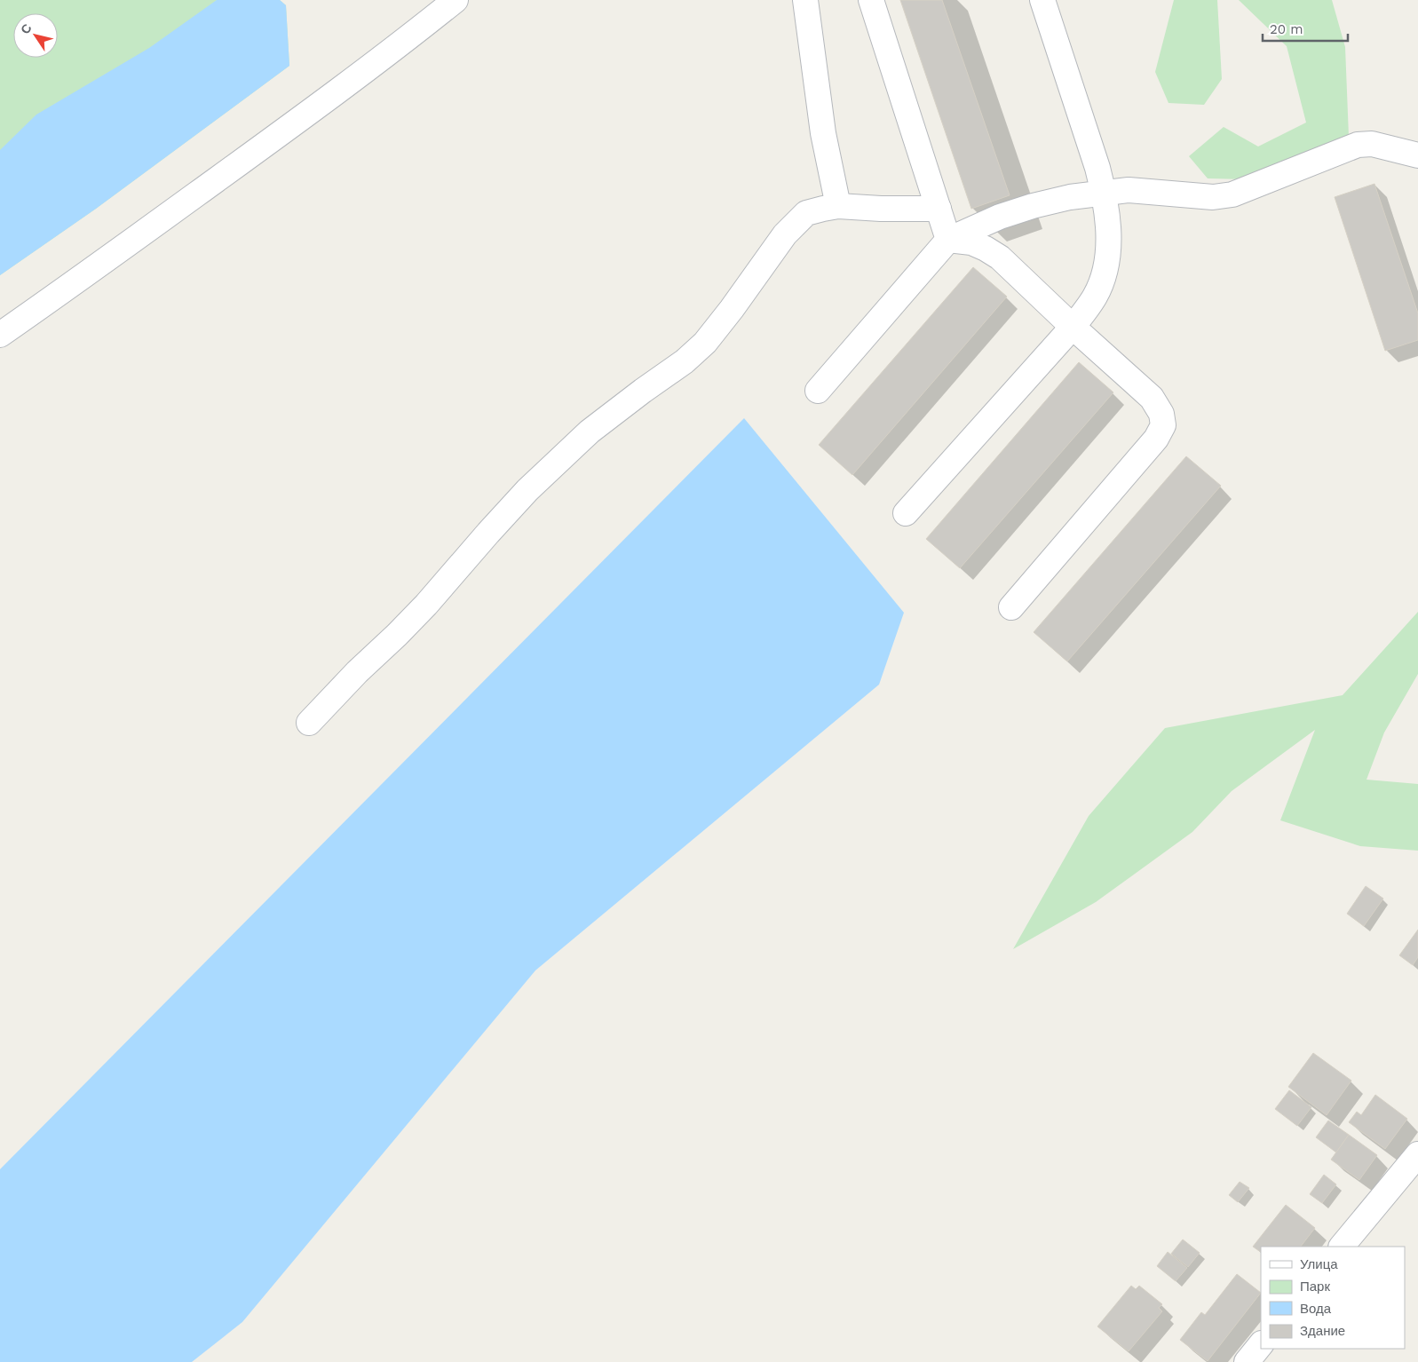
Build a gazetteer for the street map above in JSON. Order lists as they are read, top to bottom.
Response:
{
  "legend": [
    "Улица",
    "Парк",
    "Вода",
    "Здание"
  ],
  "scale_bar": "20 m",
  "north": "top left"
}
